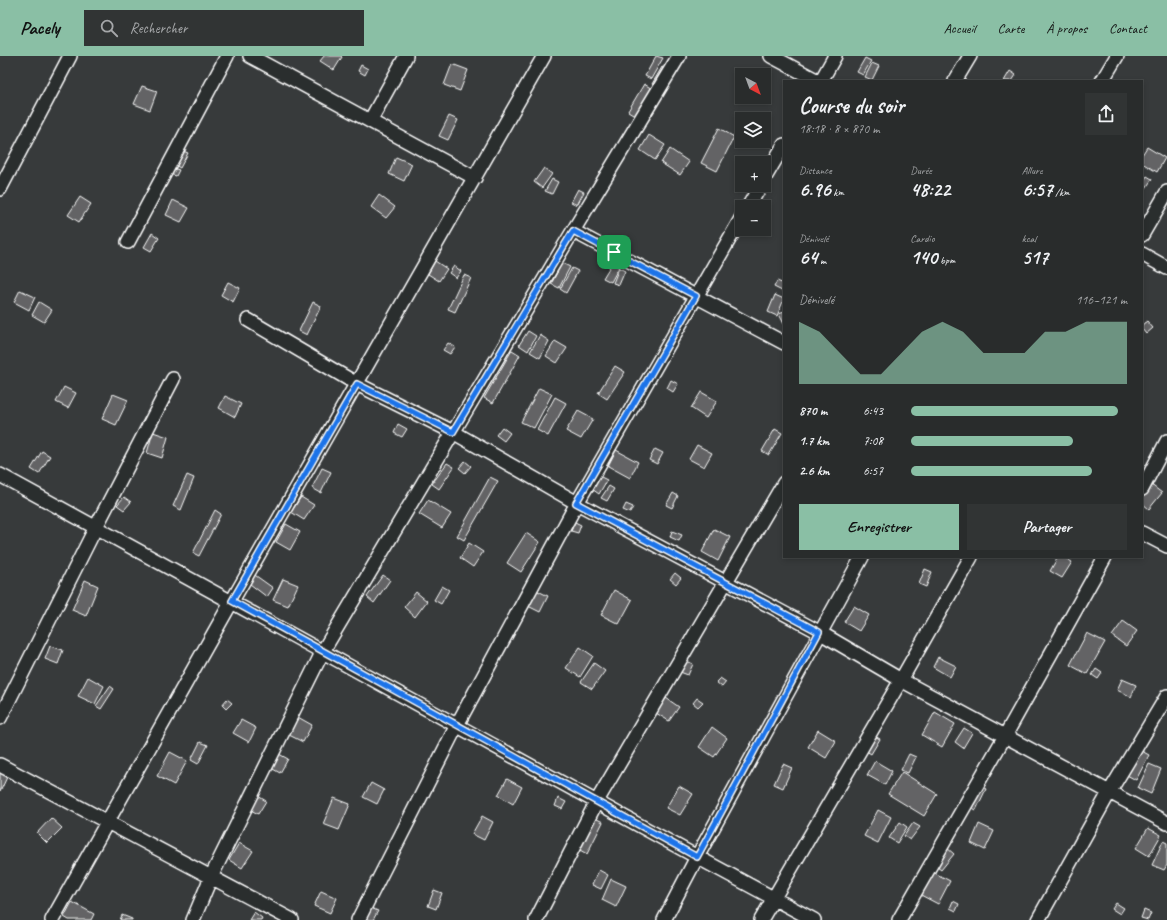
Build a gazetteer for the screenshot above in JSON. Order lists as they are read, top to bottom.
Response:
{
  "north": "bottom right",
  "page": {
    "header": "Pacely",
    "search": "Rechercher",
    "nav": [
      "Accueil",
      "Carte",
      "À propos",
      "Contact"
    ],
    "map_buttons": ["+", "−"],
    "heading": ["Course du soir", "18:18 · 8 × 870 m"],
    "stats": [
      ["Distance", "6.96 km"],
      ["Durée", "48:22"],
      ["Allure", "6:57 /km"],
      ["Dénivelé", "64 m"],
      ["Cardio", "140 bpm"],
      ["kcal", "517"]
    ],
    "chart": ["Dénivelé", "116–121 m"],
    "list": [
      {
        "name": "870 m",
        "note": "6:43"
      },
      {
        "name": "1.7 km",
        "note": "7:08"
      },
      {
        "name": "2.6 km",
        "note": "6:57"
      }
    ],
    "buttons": ["Enregistrer", "Partager"]
  }
}
